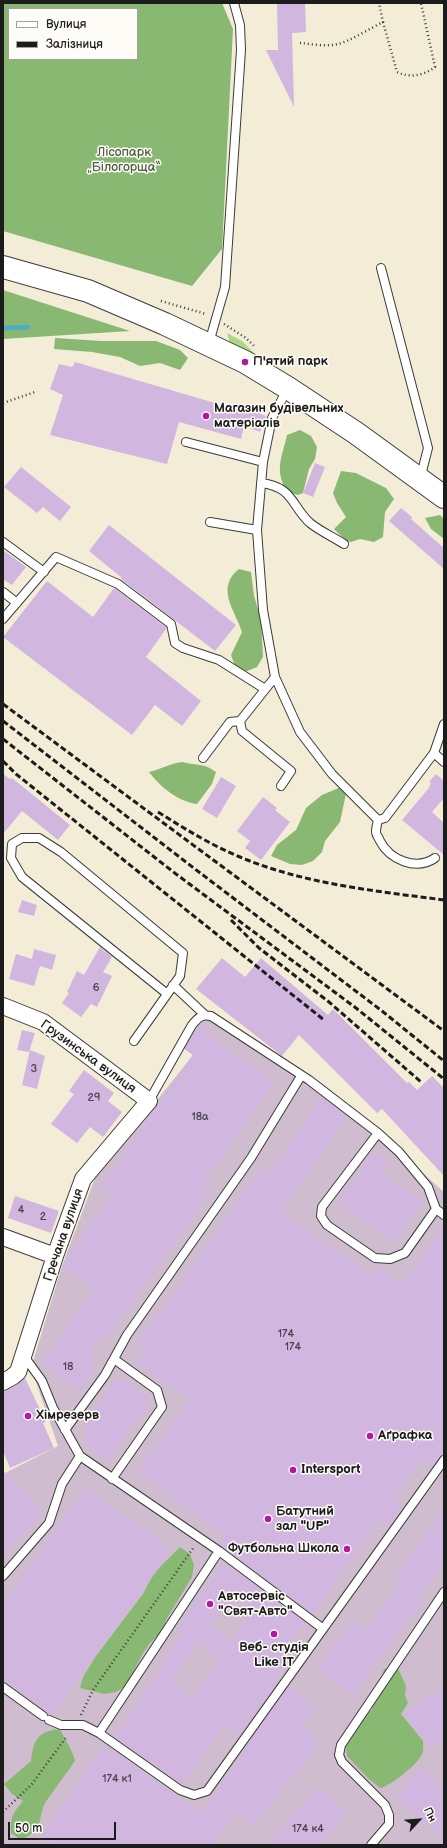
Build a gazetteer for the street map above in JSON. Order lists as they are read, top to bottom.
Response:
{
  "streets": {
    "street": ["Грузинська вулиця", "Гречана вулиця"]
  },
  "crossings": [
    ["Грузинська вулиця", "Гречана вулиця"]
  ],
  "parks": ["Лісопарк „Білогорща“"],
  "places": [
    "П'ятий парк",
    "Магазин будівельних матеріалів",
    "Хімрезерв",
    "Аґрафка",
    "Intersport",
    "Батутний зал \"UP\"",
    "Футбольна Школа",
    "Автосервіс \"Свят-Авто\"",
    "Веб- студія Like IT"
  ],
  "house_numbers": [
    "6",
    "3",
    "29",
    "18а",
    "4",
    "2",
    "174",
    "174",
    "18",
    "174 к1",
    "174 к4"
  ],
  "legend": ["Вулиця", "Залізниця"],
  "scale_bar": "50 m",
  "north": "top right"
}
